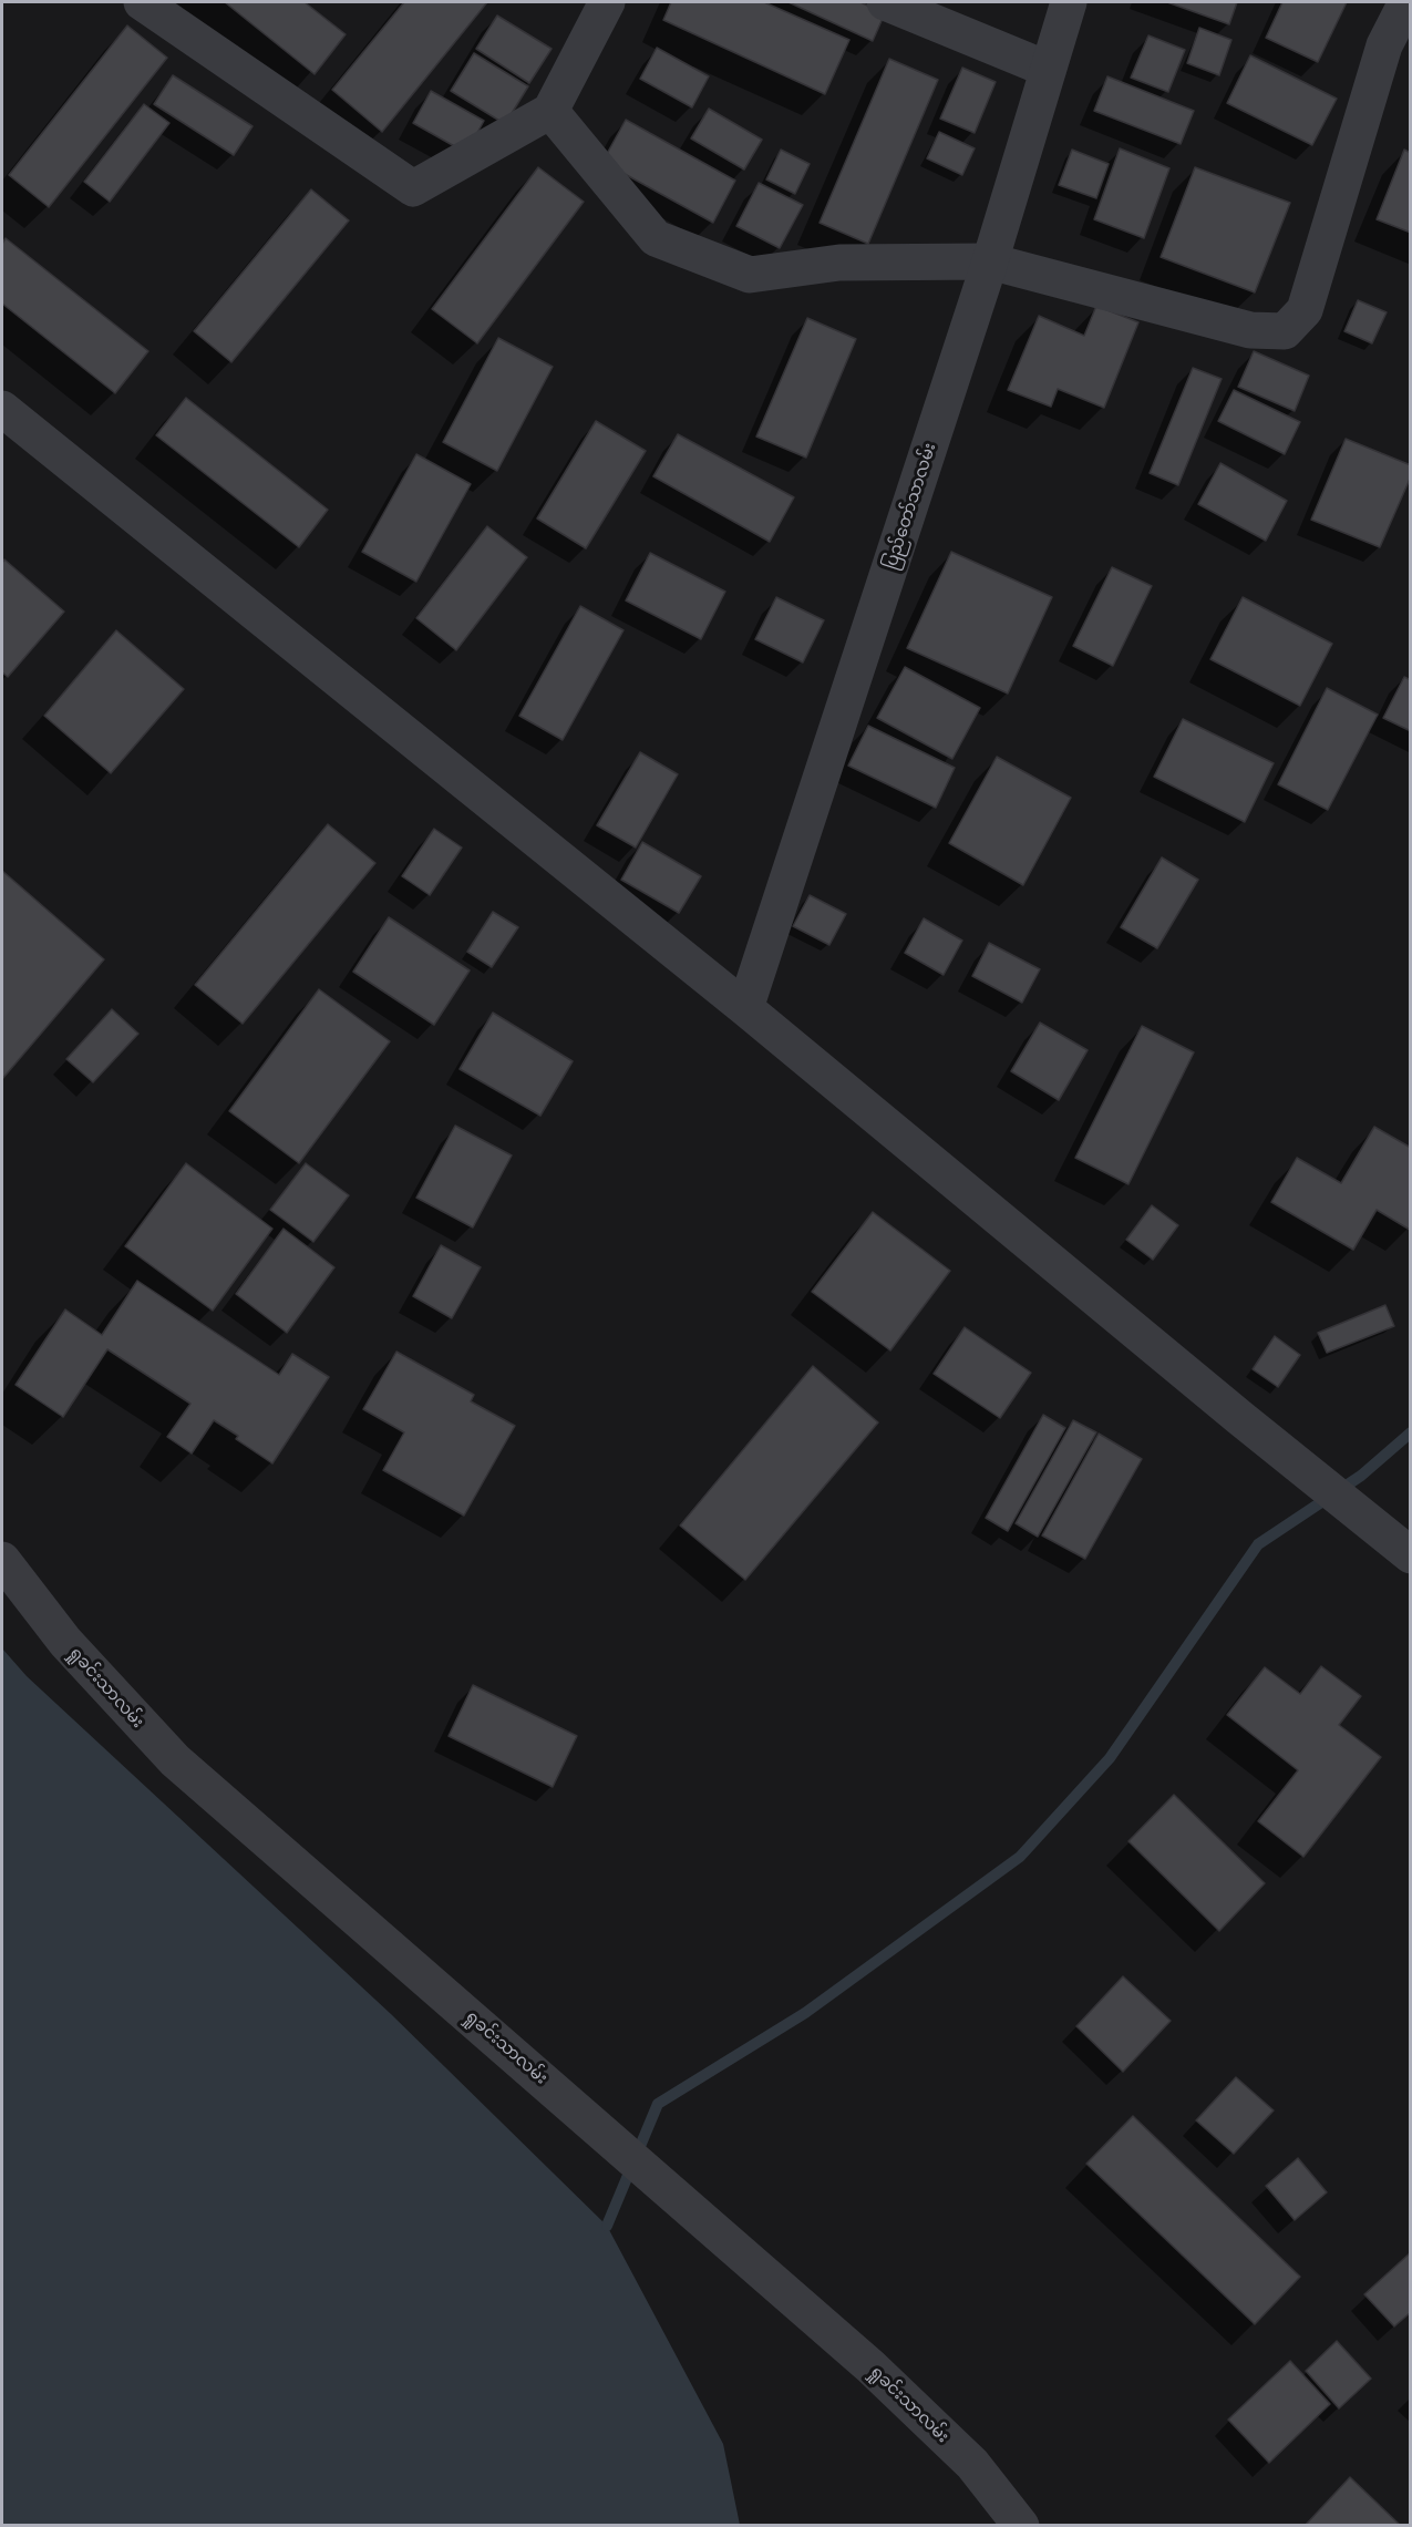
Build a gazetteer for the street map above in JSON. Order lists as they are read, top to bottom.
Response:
{
  "streets": {
    "street": ["ပြည်တော်သာလမ်း", "ရှုခင်းသာလမ်း"]
  }
}
